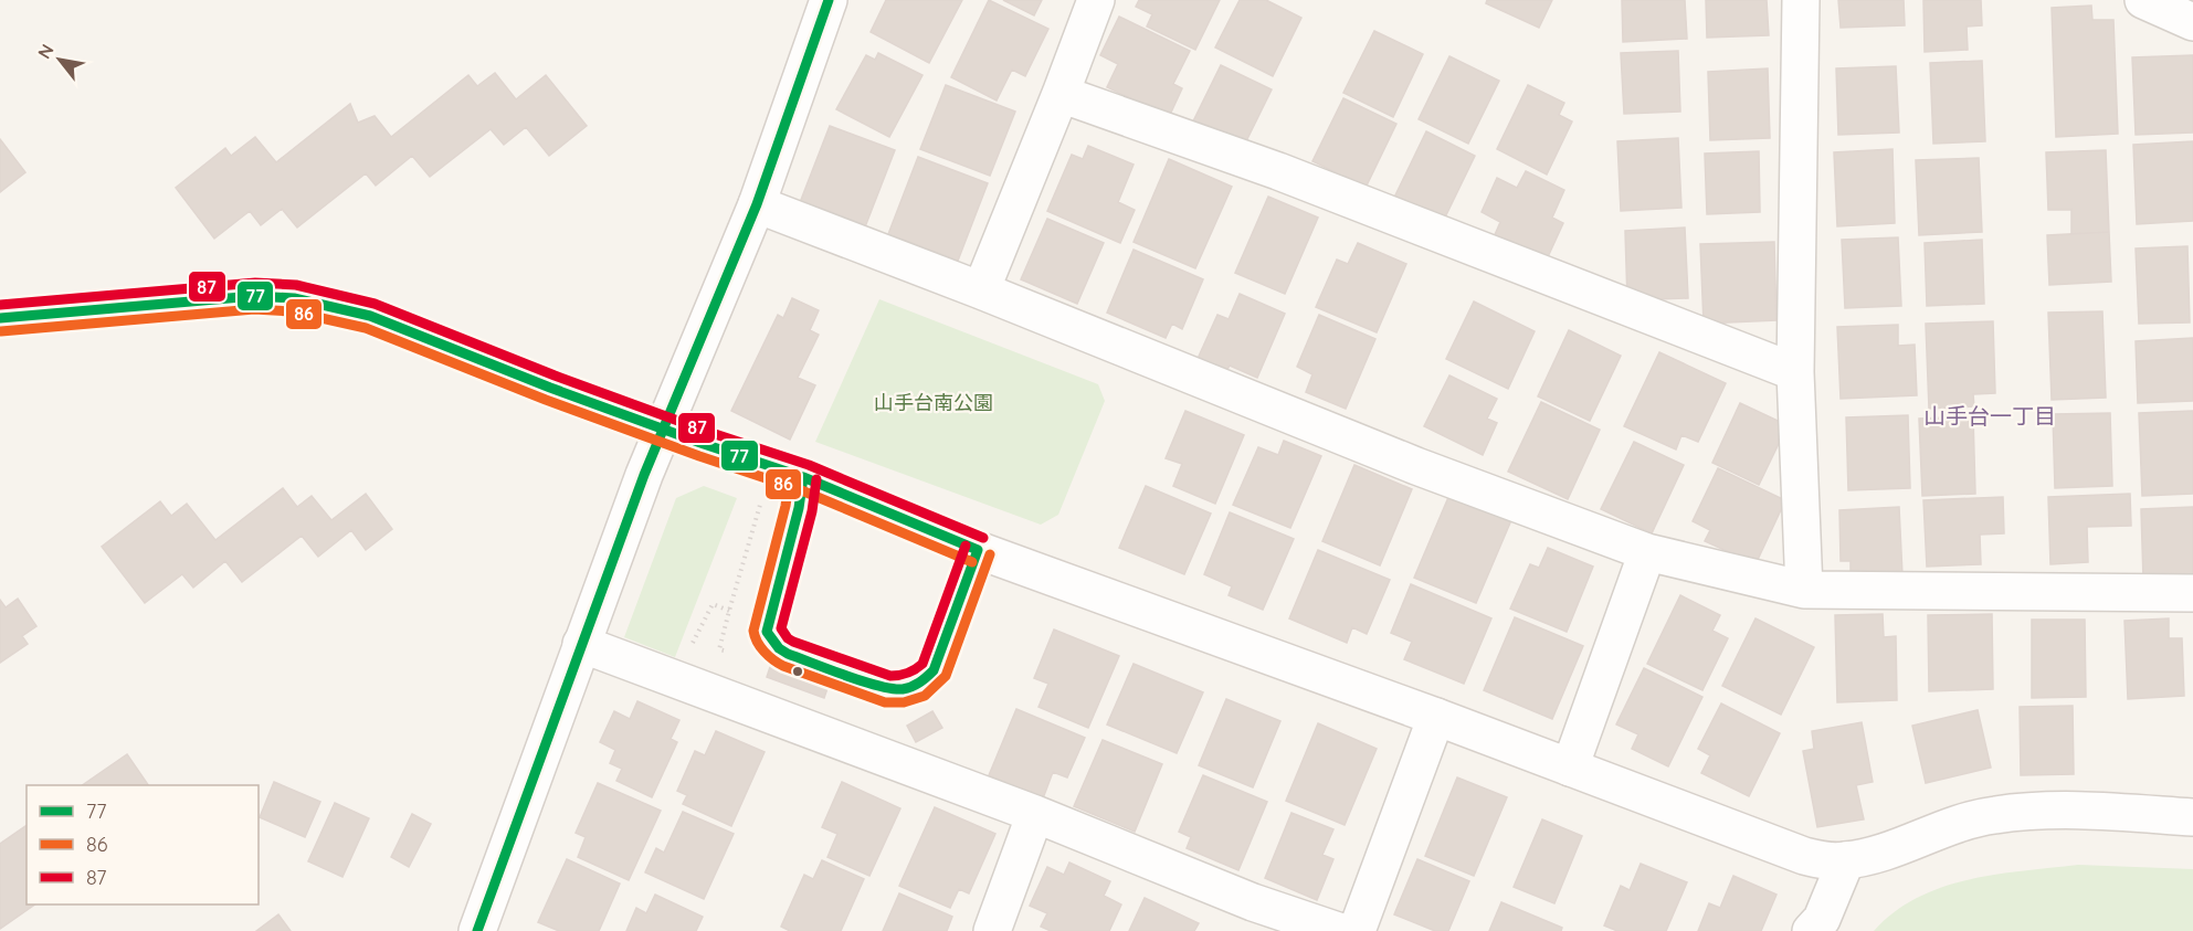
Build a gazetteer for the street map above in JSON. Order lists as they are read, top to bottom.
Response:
{
  "districts": ["山手台一丁目"],
  "parks": ["山手台南公園"],
  "lines": ["transit line 77", "transit line 87", "transit line 86"],
  "legend": ["77", "86", "87"],
  "north": "top left"
}
